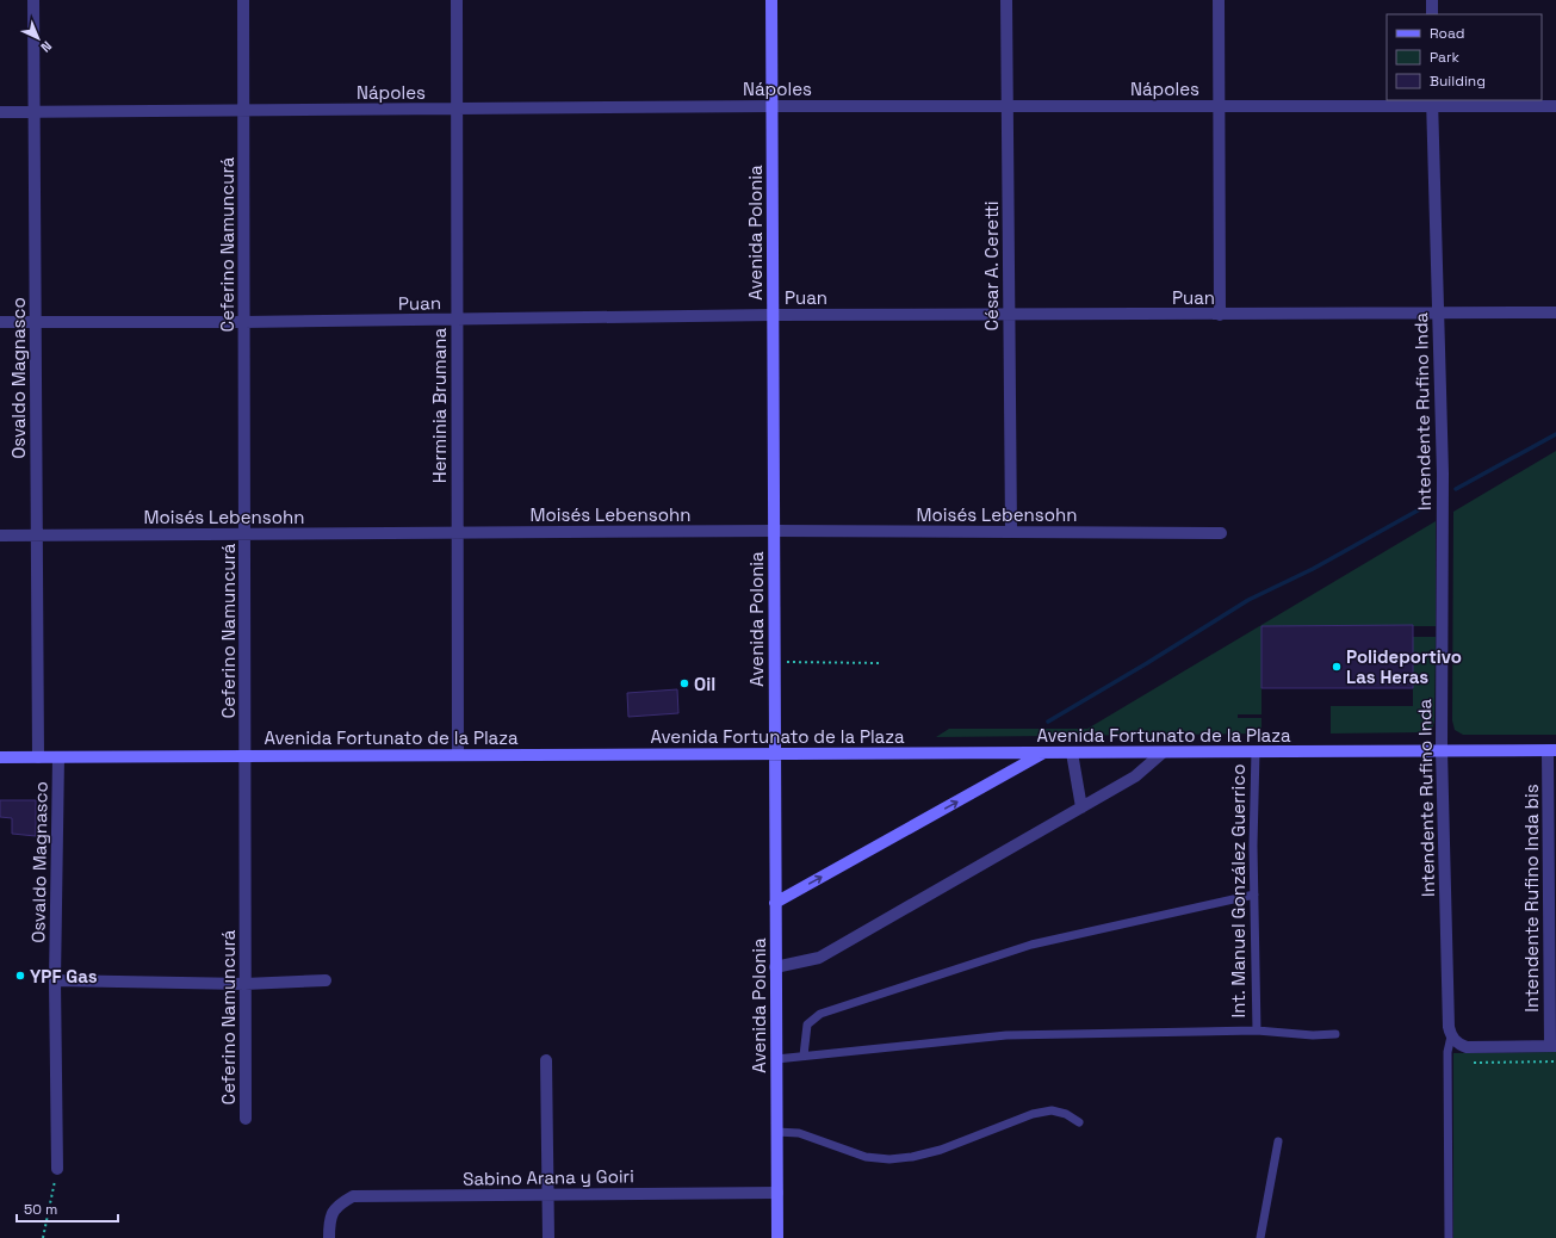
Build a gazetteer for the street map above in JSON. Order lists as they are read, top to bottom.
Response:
{
  "streets": {
    "main road": ["Avenida Polonia", "Avenida Fortunato de la Plaza"],
    "street": [
      "Nápoles",
      "Ceferino Namuncurá",
      "César A. Ceretti",
      "Puan",
      "Osvaldo Magnasco",
      "Herminia Brumana",
      "Intendente Rufino Inda",
      "Moisés Lebensohn",
      "Intendente Rufino Inda bis",
      "Sabino Arana y Goiri"
    ],
    "lane": ["Int. Manuel González Guerrico"]
  },
  "crossings": [
    ["Nápoles", "Avenida Polonia"],
    ["Nápoles", "Ceferino Namuncurá"],
    ["Nápoles", "César A. Ceretti"],
    ["Nápoles", "Osvaldo Magnasco"],
    ["Nápoles", "Herminia Brumana"],
    ["Nápoles", "Intendente Rufino Inda"],
    ["Avenida Polonia", "Puan"],
    ["Avenida Polonia", "Moisés Lebensohn"],
    ["Avenida Polonia", "Avenida Fortunato de la Plaza"],
    ["Avenida Polonia", "Sabino Arana y Goiri"],
    ["Ceferino Namuncurá", "Puan"],
    ["Ceferino Namuncurá", "Moisés Lebensohn"],
    ["Ceferino Namuncurá", "Avenida Fortunato de la Plaza"],
    ["César A. Ceretti", "Puan"],
    ["César A. Ceretti", "Moisés Lebensohn"],
    ["Puan", "Osvaldo Magnasco"],
    ["Puan", "Herminia Brumana"],
    ["Puan", "Intendente Rufino Inda"],
    ["Osvaldo Magnasco", "Moisés Lebensohn"],
    ["Osvaldo Magnasco", "Avenida Fortunato de la Plaza"],
    ["Herminia Brumana", "Moisés Lebensohn"],
    ["Herminia Brumana", "Avenida Fortunato de la Plaza"],
    ["Intendente Rufino Inda", "Avenida Fortunato de la Plaza"],
    ["Avenida Fortunato de la Plaza", "Int. Manuel González Guerrico"],
    ["Avenida Fortunato de la Plaza", "Intendente Rufino Inda bis"]
  ],
  "places": ["Polideportivo Las Heras", "Oil", "YPF Gas"],
  "legend": ["Road", "Park", "Building"],
  "scale_bar": "50 m",
  "north": "bottom right"
}
